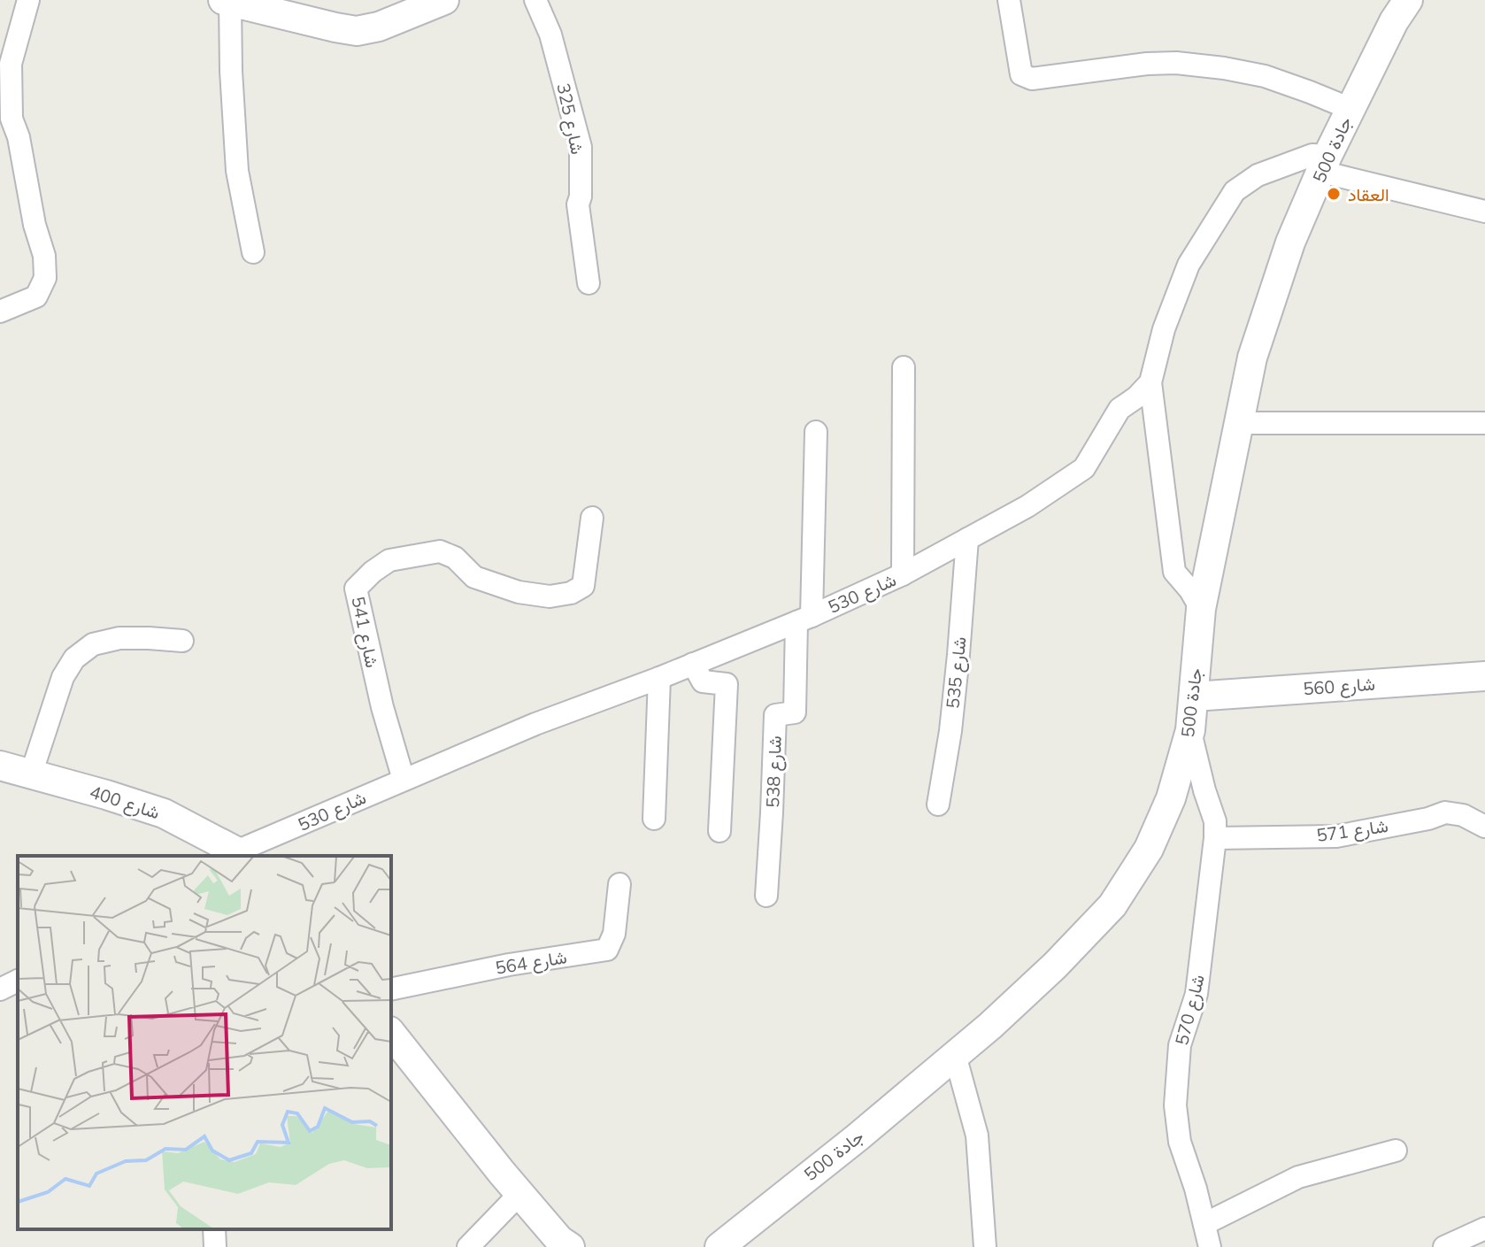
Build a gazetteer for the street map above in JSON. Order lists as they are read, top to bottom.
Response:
{
  "streets": {
    "main road": ["جادة 500", "شارع 560", "شارع 400"],
    "street": [
      "شارع 325",
      "شارع 530",
      "شارع 541",
      "شارع 535",
      "شارع 538",
      "شارع 571",
      "شارع 564",
      "شارع 570"
    ]
  },
  "crossings": [
    ["جادة 500", "شارع 560"],
    ["جادة 500", "شارع 570"],
    ["شارع 530", "شارع 541"],
    ["شارع 530", "شارع 535"],
    ["شارع 530", "شارع 538"],
    ["شارع 530", "شارع 400"],
    ["شارع 571", "شارع 570"]
  ],
  "places": ["العقاد"]
}
